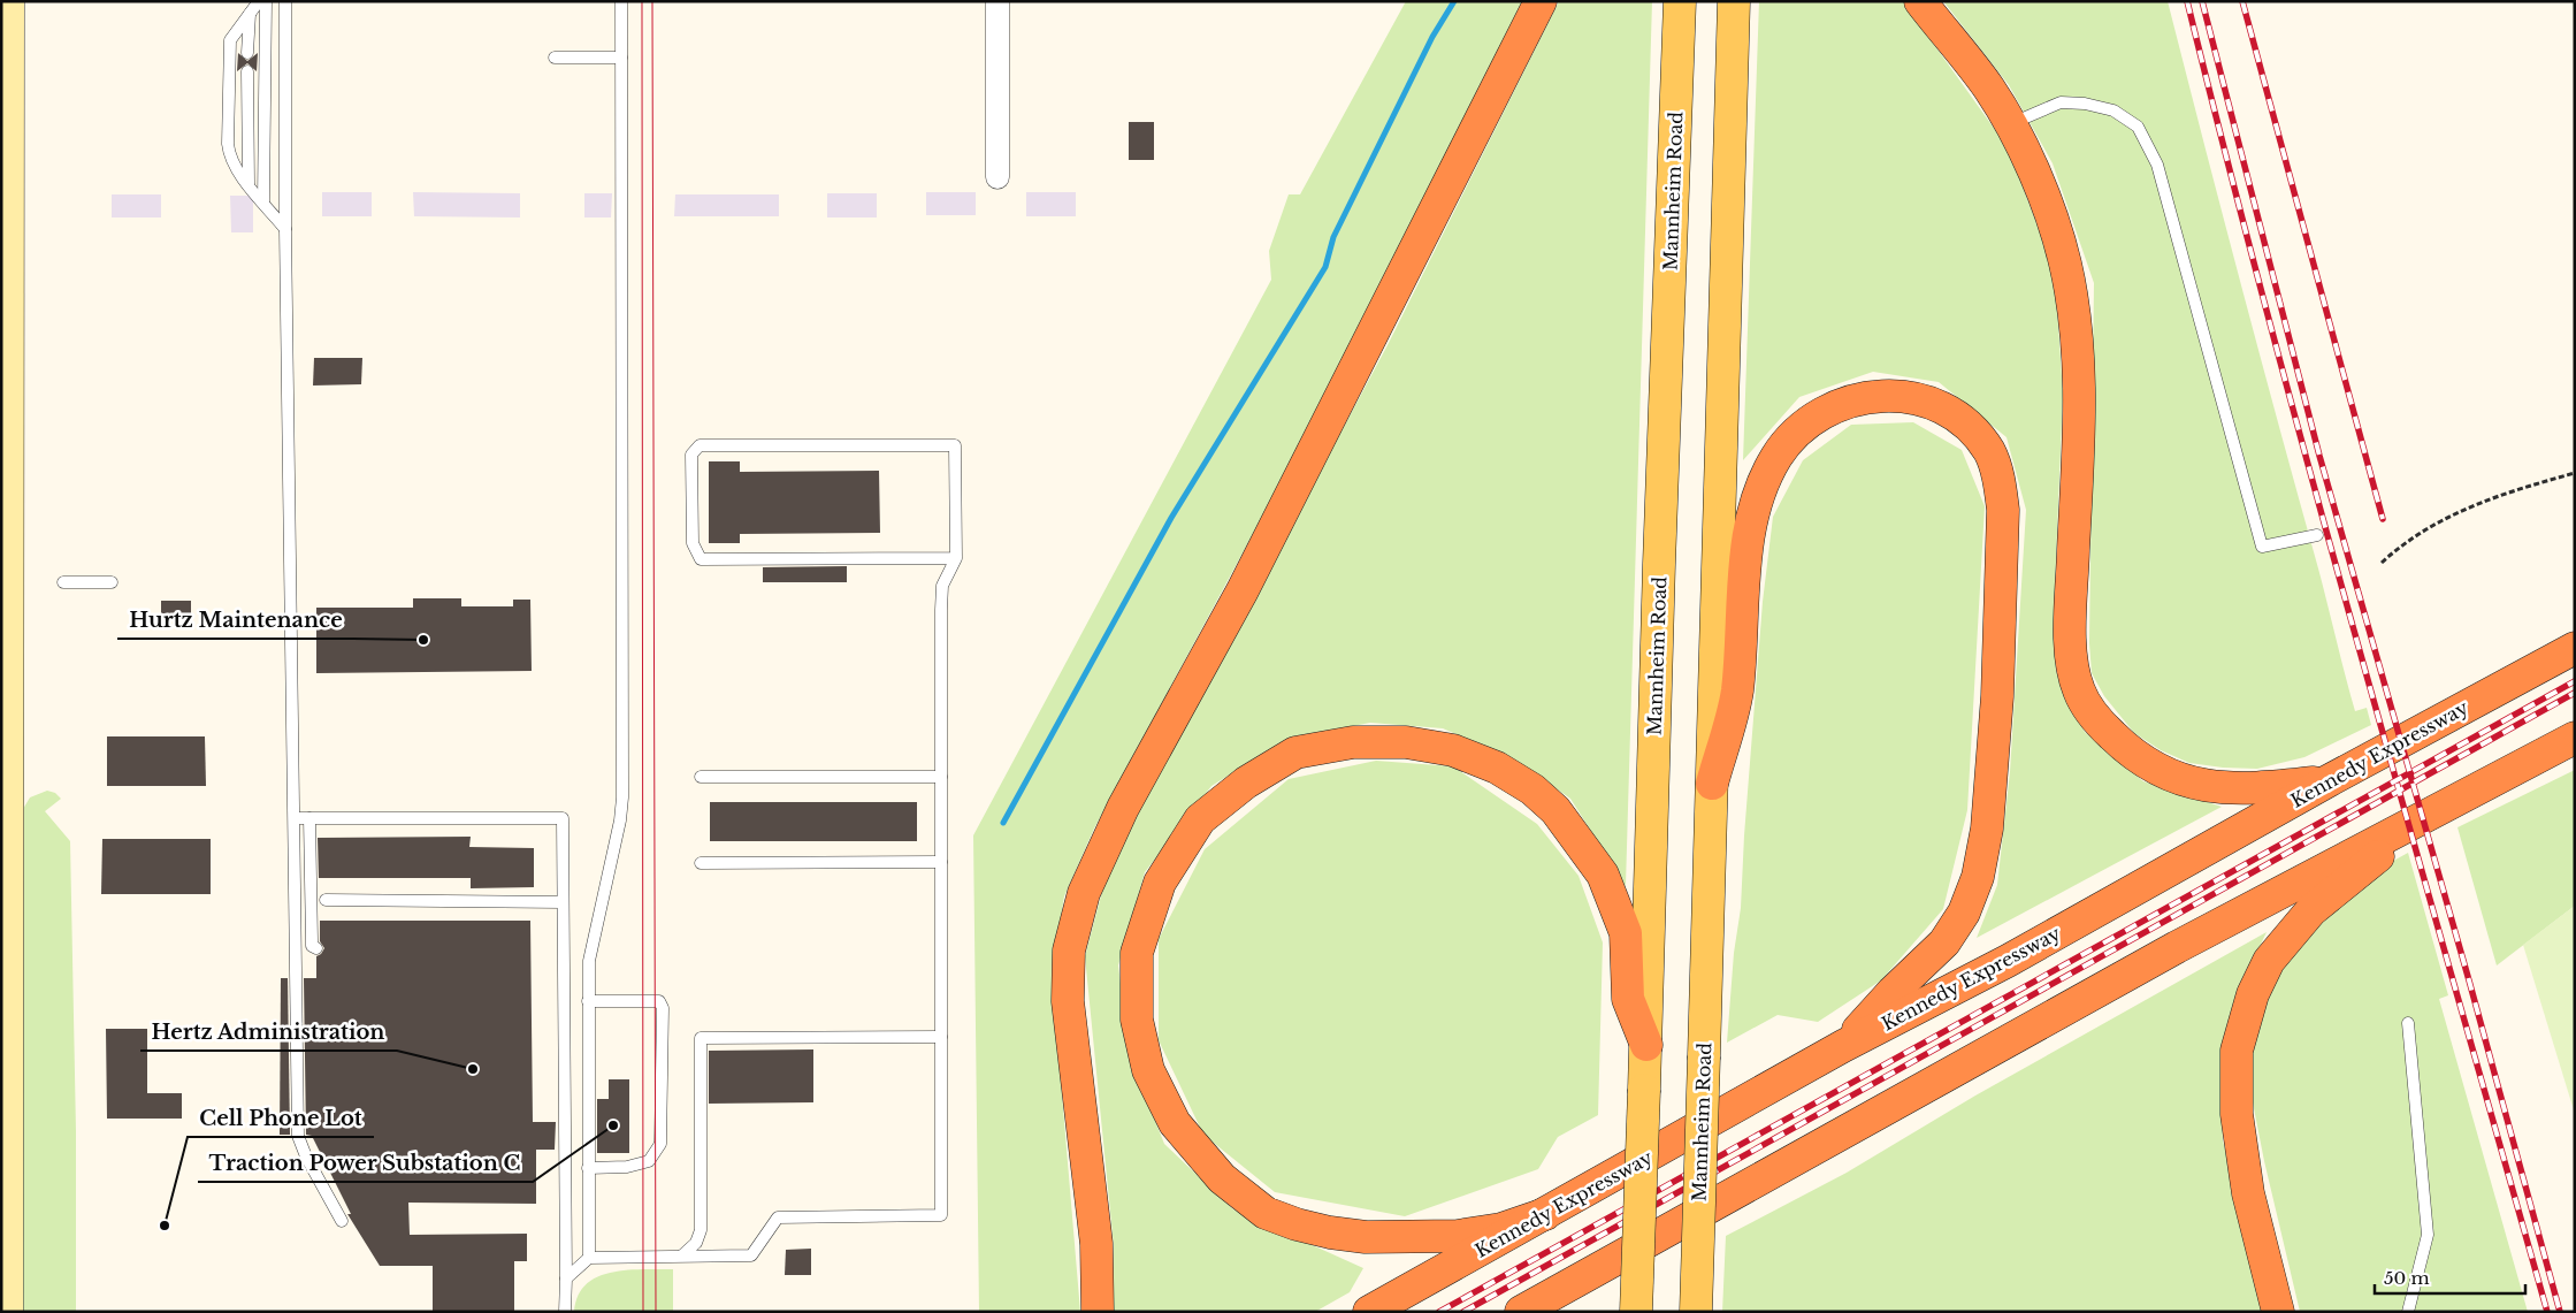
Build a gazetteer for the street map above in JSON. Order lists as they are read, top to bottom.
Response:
{
  "streets": {
    "highway": ["Kennedy Expressway"],
    "main road": ["Mannheim Road"]
  },
  "places": [
    "Hurtz Maintenance",
    "Hertz Administration",
    "Traction Power Substation C",
    "Cell Phone Lot"
  ],
  "scale_bar": "50 m"
}
